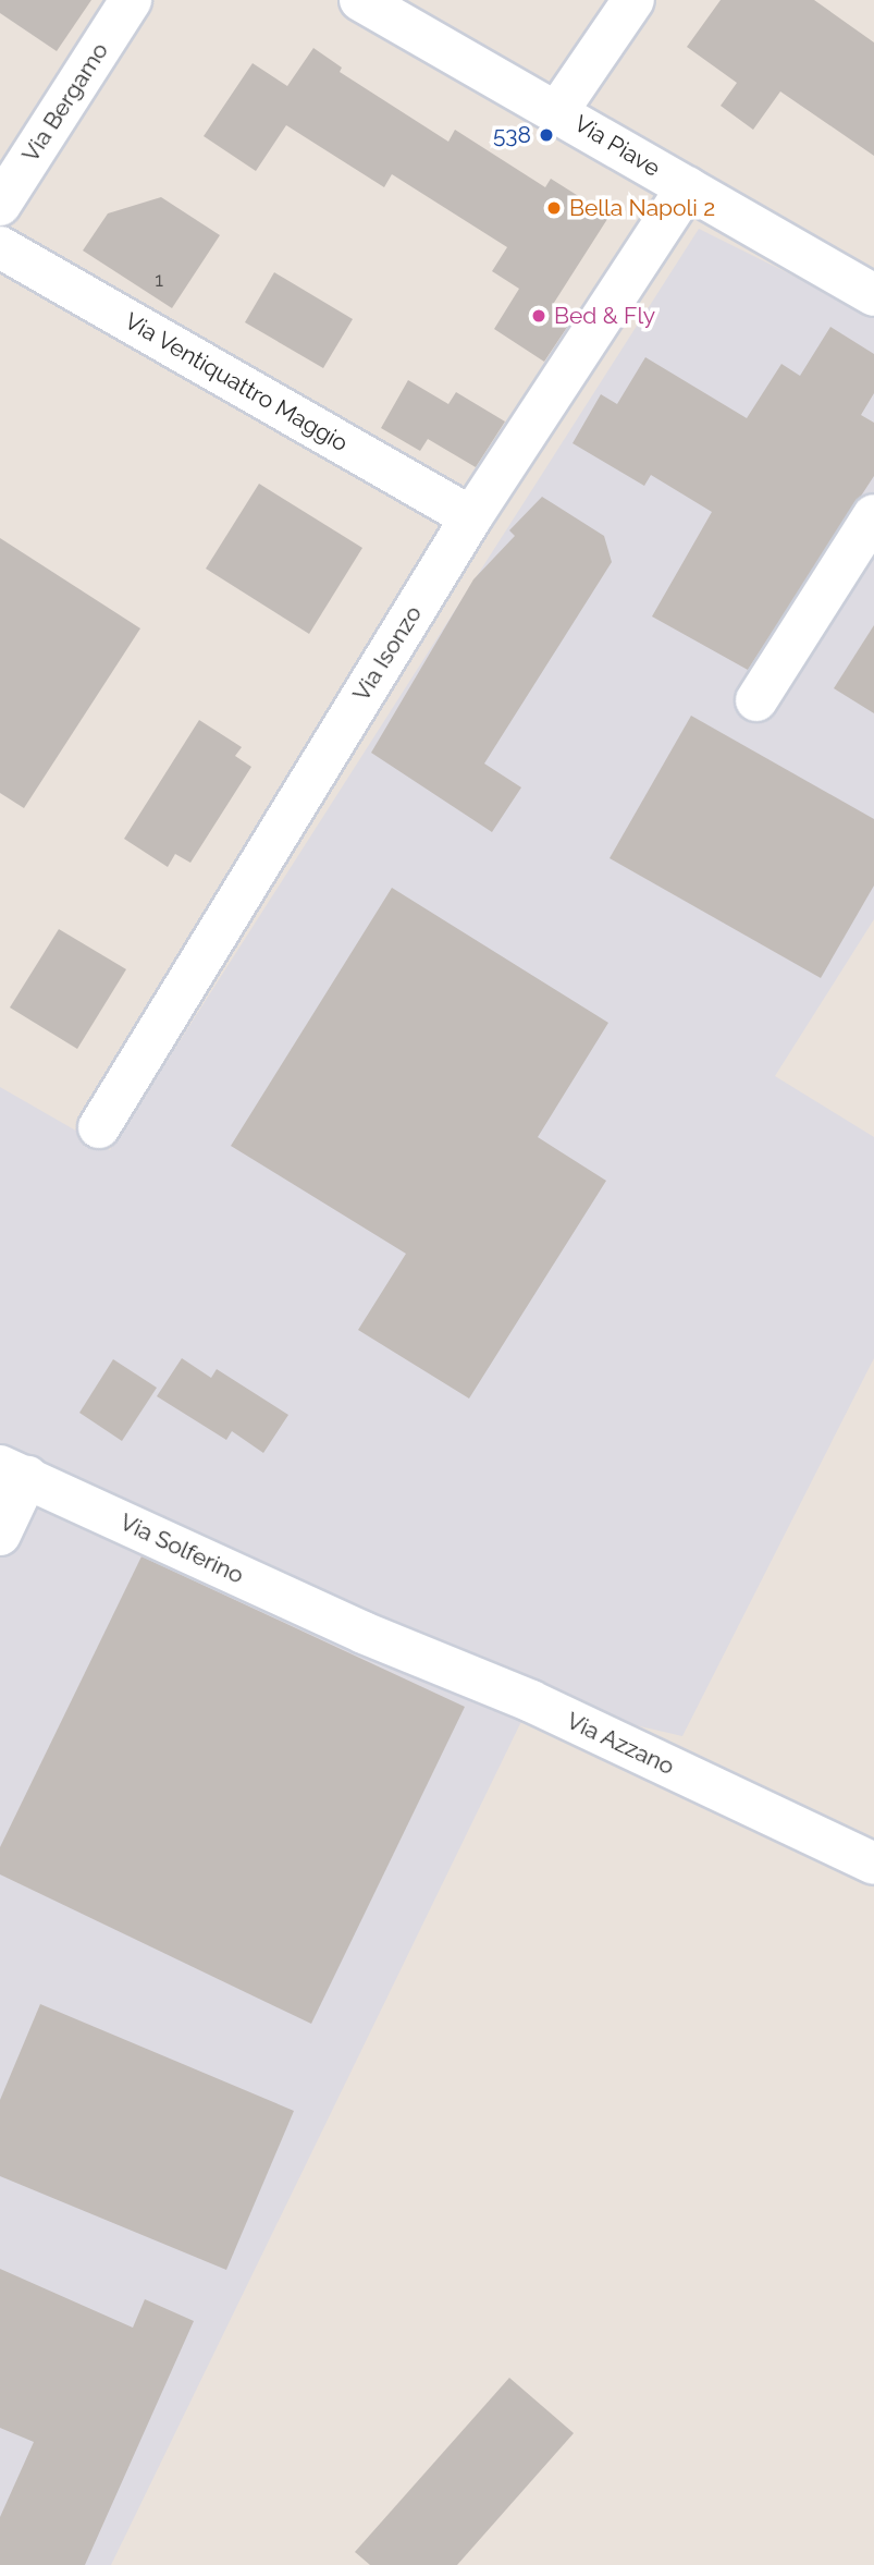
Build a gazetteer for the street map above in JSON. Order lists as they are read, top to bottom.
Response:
{
  "streets": {
    "street": [
      "Via Bergamo",
      "Via Piave",
      "Via Ventiquattro Maggio",
      "Via Isonzo",
      "Via Solferino",
      "Via Azzano"
    ]
  },
  "crossings": [
    ["Via Piave", "Via Isonzo"],
    ["Via Ventiquattro Maggio", "Via Isonzo"],
    ["Via Solferino", "Via Azzano"]
  ],
  "places": ["538", "Bella Napoli 2", "Bed & Fly"],
  "house_numbers": ["1"]
}
